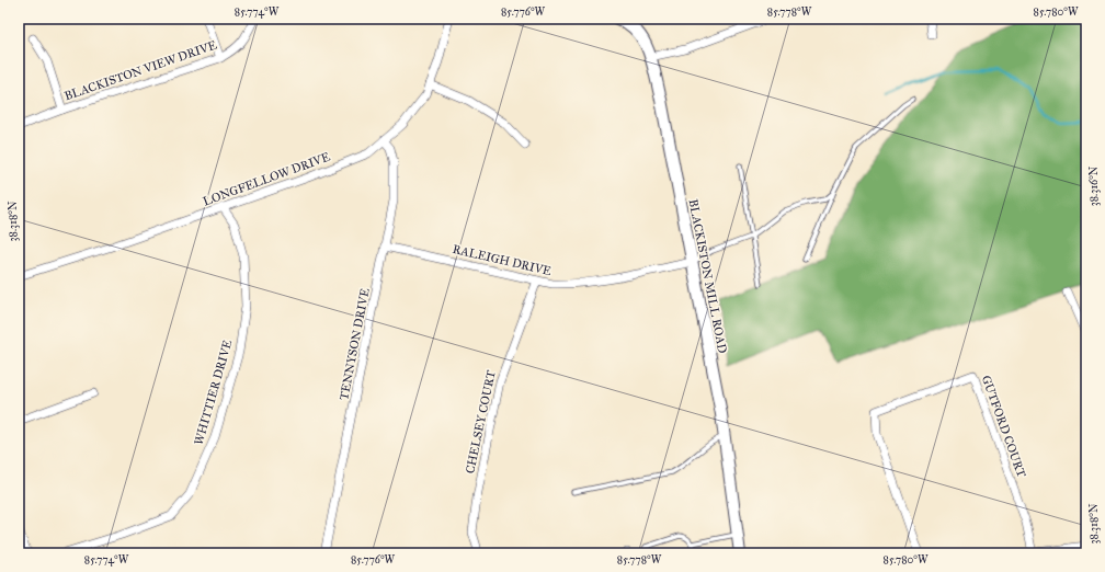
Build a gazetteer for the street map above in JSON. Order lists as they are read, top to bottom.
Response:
{
  "streets": {
    "main road": ["BLACKISTON MILL ROAD"],
    "street": [
      "BLACKISTON VIEW DRIVE",
      "LONGFELLOW DRIVE",
      "RALEIGH DRIVE",
      "TENNYSON DRIVE",
      "WHITTIER DRIVE",
      "CHELSEY COURT",
      "GUTFORD COURT"
    ]
  },
  "crossings": [
    ["LONGFELLOW DRIVE", "TENNYSON DRIVE"],
    ["LONGFELLOW DRIVE", "WHITTIER DRIVE"],
    ["RALEIGH DRIVE", "BLACKISTON MILL ROAD"],
    ["RALEIGH DRIVE", "TENNYSON DRIVE"],
    ["RALEIGH DRIVE", "CHELSEY COURT"]
  ],
  "coordinates": [
    "85.774°W",
    "85.776°W",
    "85.778°W",
    "85.780°W",
    "38.316°N",
    "38.318°N"
  ]
}
